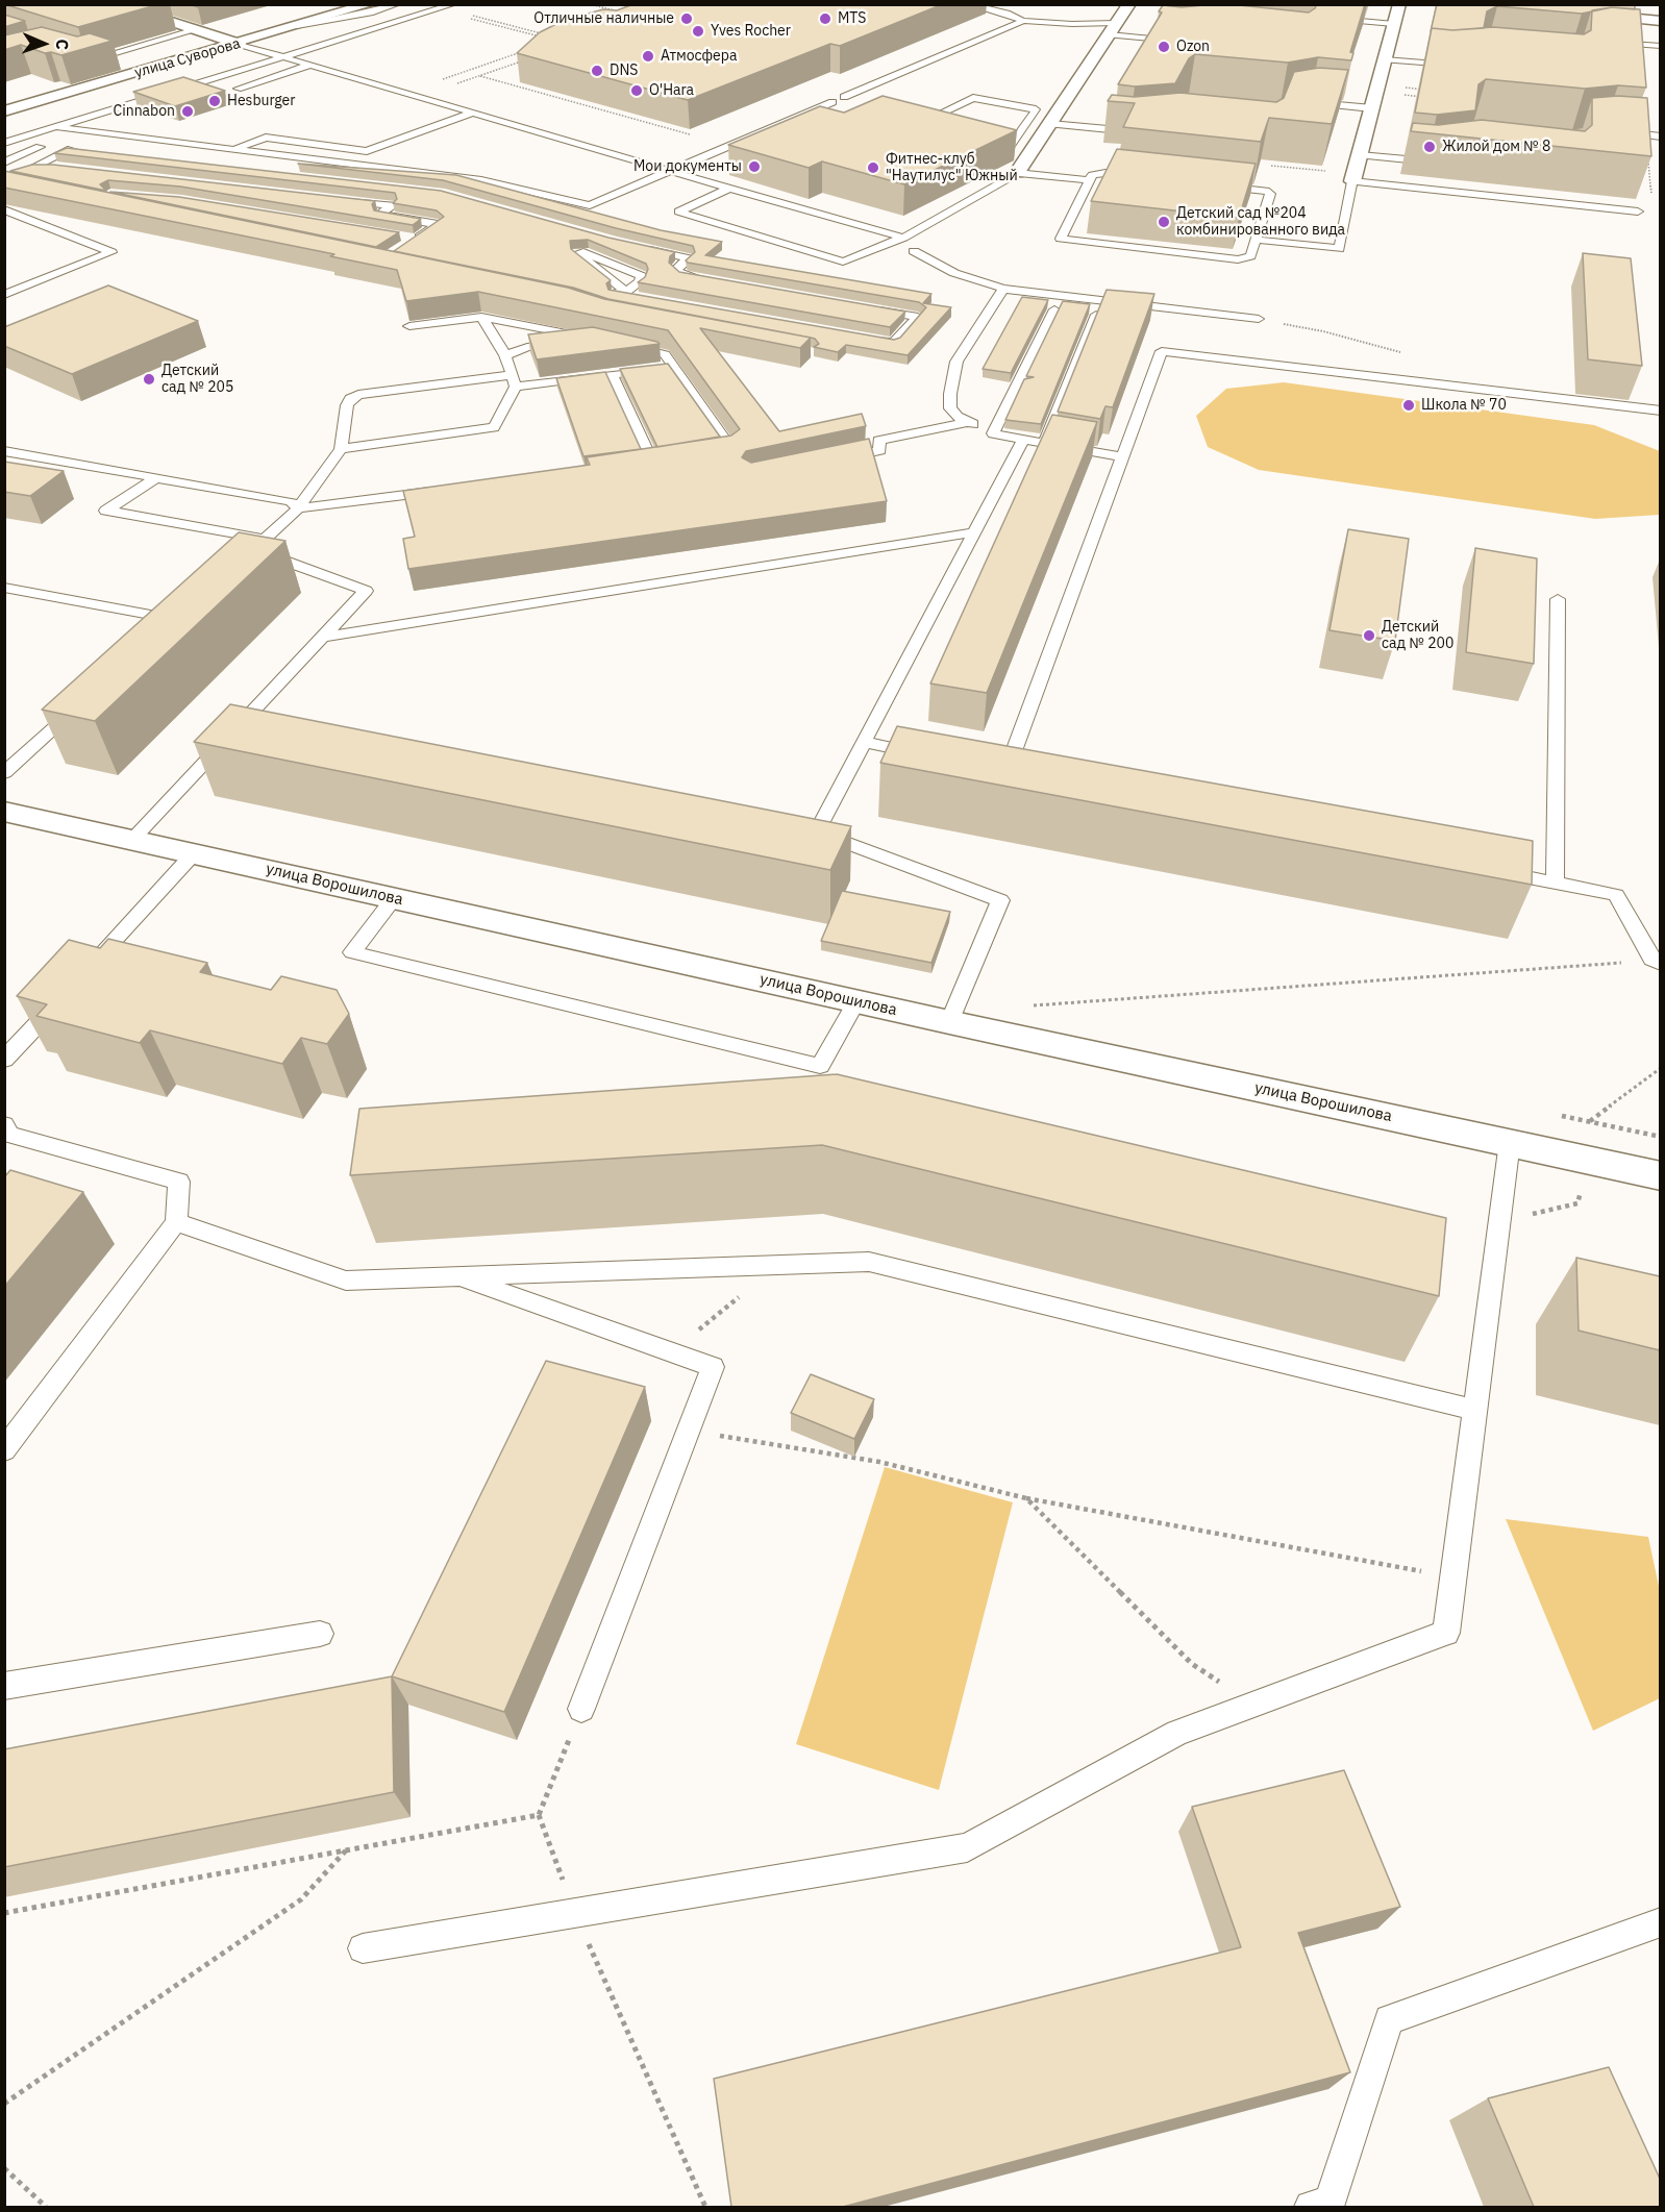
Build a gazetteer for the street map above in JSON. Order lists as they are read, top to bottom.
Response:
{
  "streets": {
    "street": ["улица Суворова", "улица Ворошилова"]
  },
  "places": [
    "Отличные наличные",
    "MTS",
    "Yves Rocher",
    "Ozon",
    "Атмосфера",
    "DNS",
    "O'Hara",
    "Hesburger",
    "Cinnabon",
    "Жилой дом № 8",
    "Мои документы",
    "Фитнес-клуб \"Наутилус\" Южный",
    "Детский сад №204 комбинированного вида",
    "Детский сад № 205",
    "Школа № 70",
    "Детский сад № 200"
  ],
  "north": "right"
}
